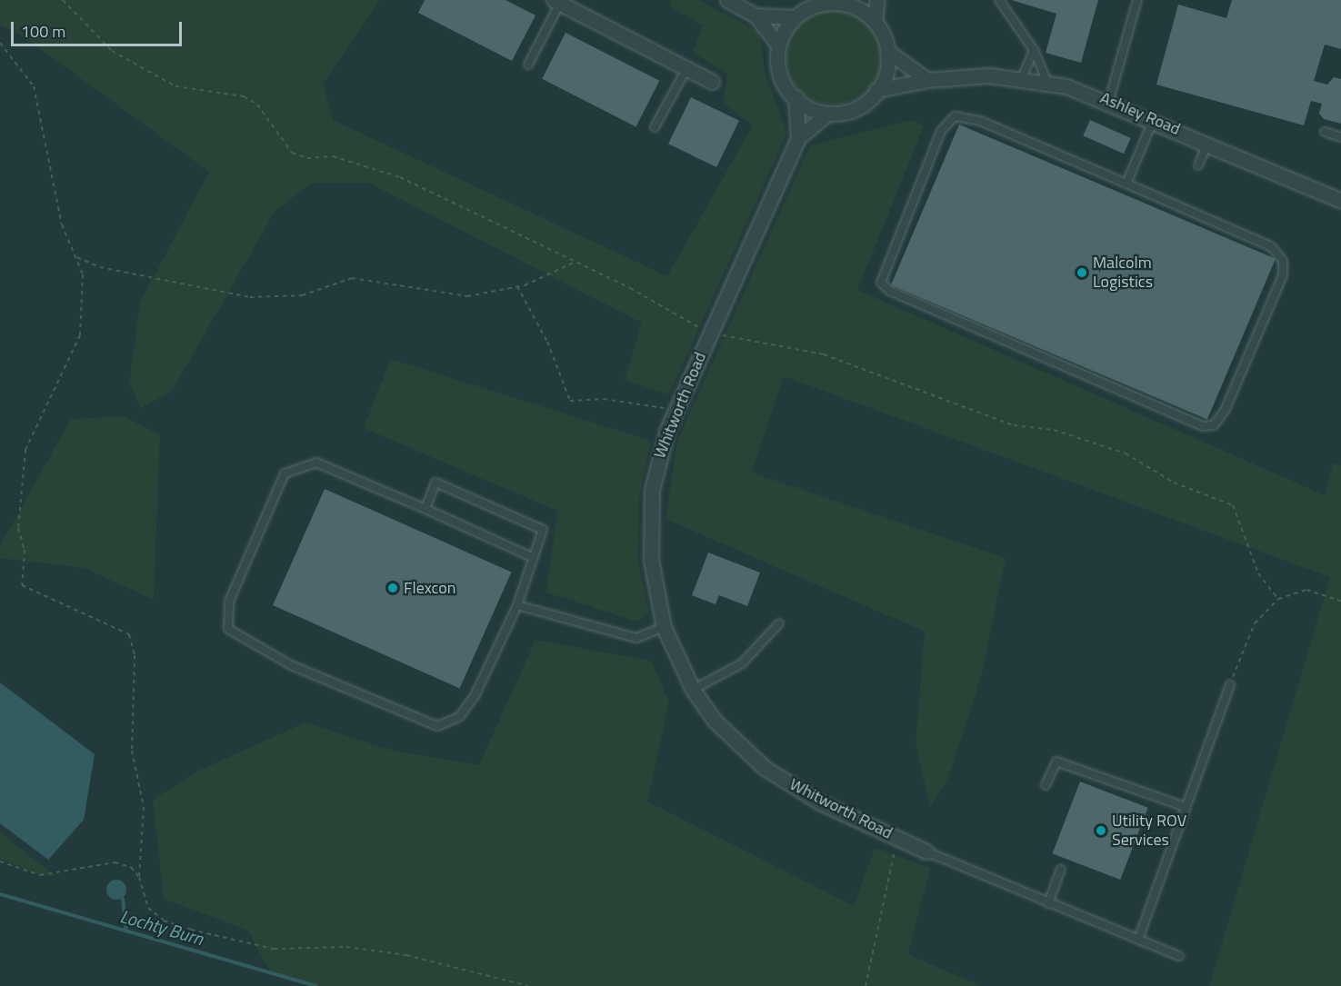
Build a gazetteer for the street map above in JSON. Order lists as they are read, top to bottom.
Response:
{
  "streets": {
    "street": ["Ashley Road", "Whitworth Road"]
  },
  "crossings": [
    ["Ashley Road", "Whitworth Road"]
  ],
  "water": ["Lochty Burn"],
  "places": ["Malcolm Logistics", "Flexcon", "Utility ROV Services"],
  "scale_bar": "100 m"
}
